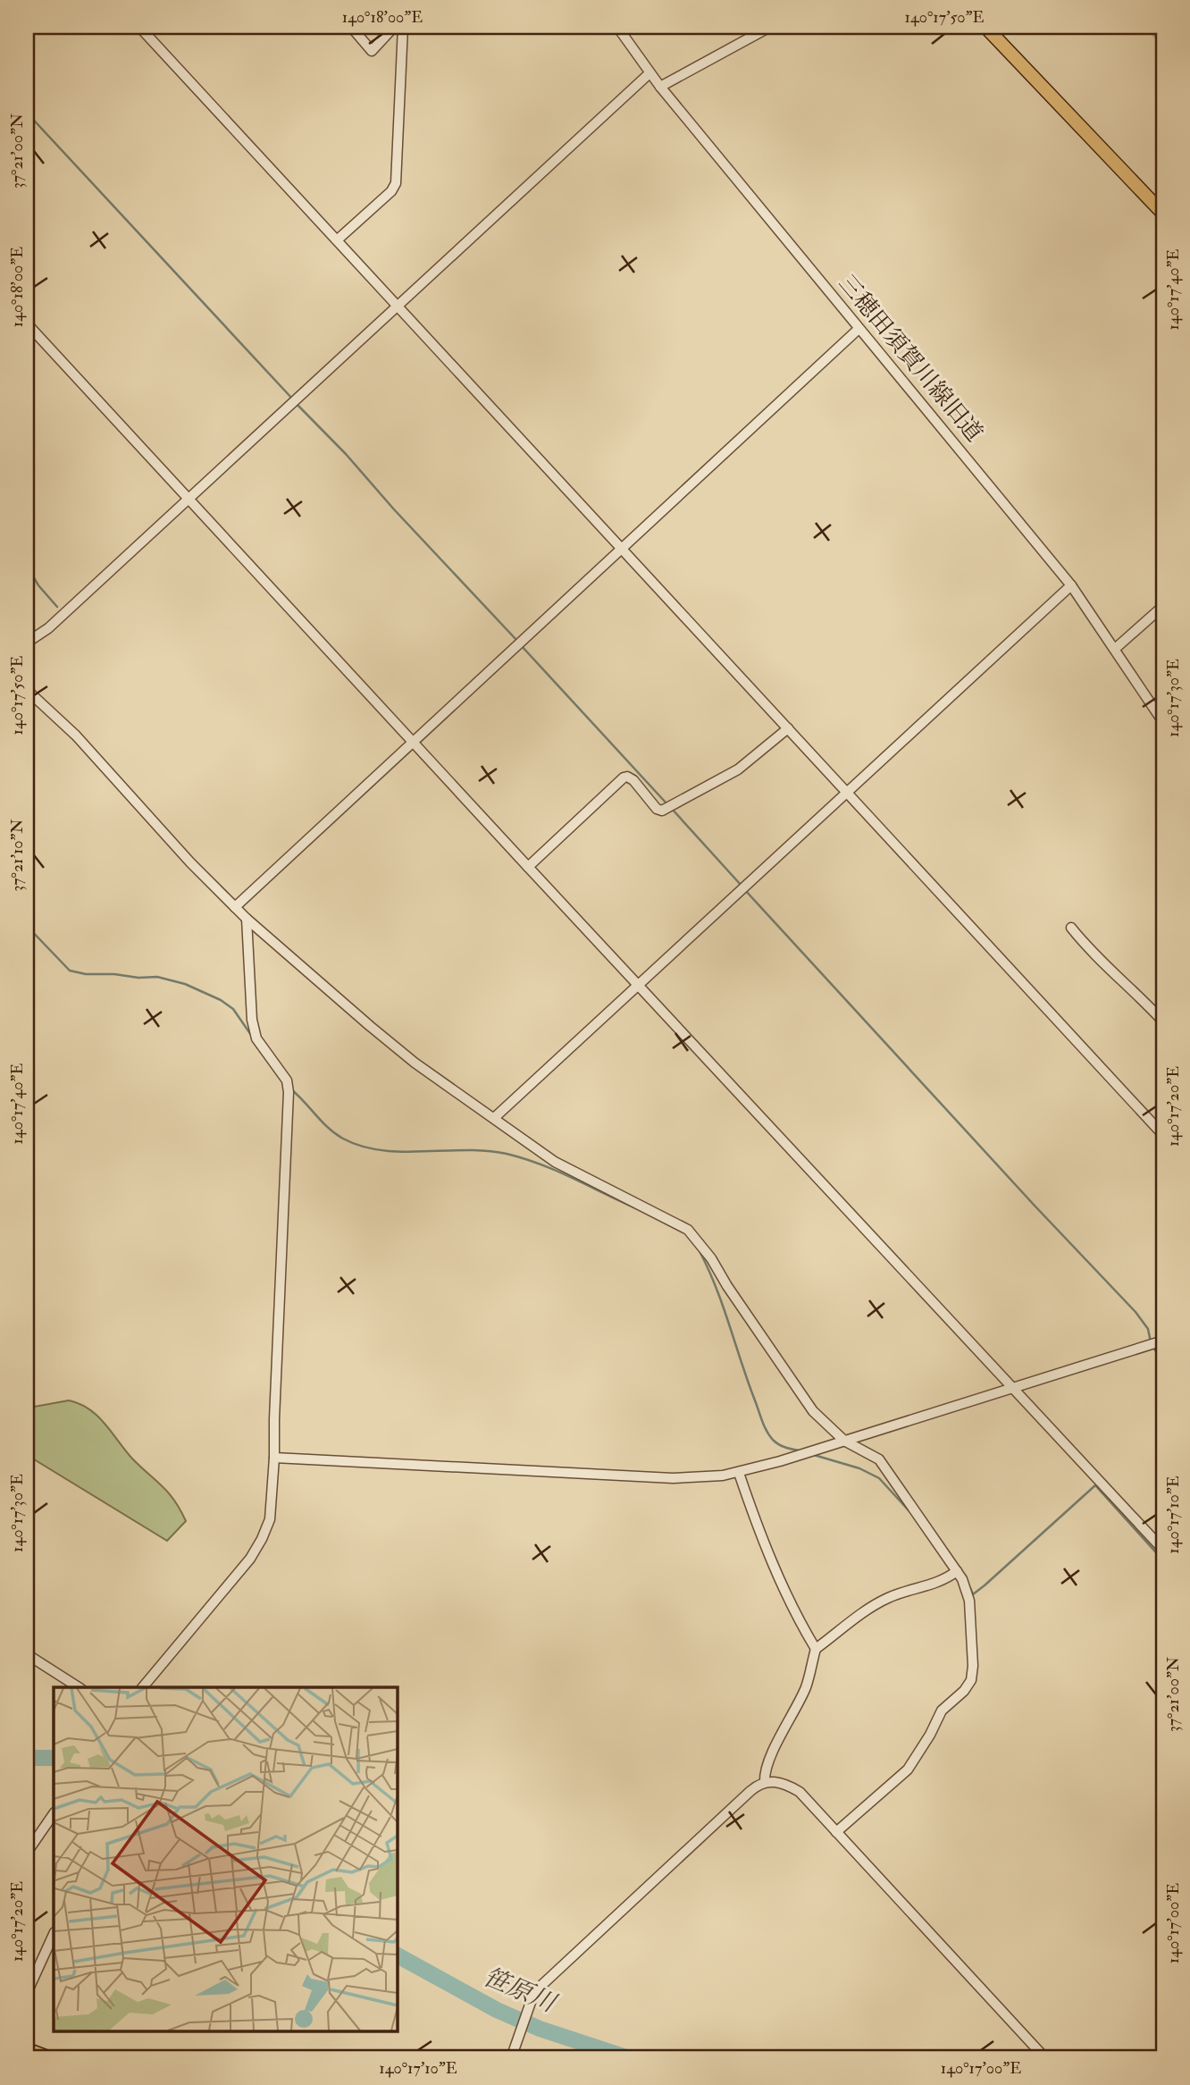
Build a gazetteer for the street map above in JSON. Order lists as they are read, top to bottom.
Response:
{
  "streets": {
    "street": ["三穂田須賀川線旧道"]
  },
  "water": ["笹原川"],
  "coordinates": [
    "140°18'00\"E",
    "140°17'50\"E",
    "37°21'00\"N",
    "140°17'40\"E",
    "140°17'30\"E",
    "37°21'10\"N",
    "140°17'20\"E",
    "140°17'10\"E",
    "140°17'00\"E"
  ]
}
